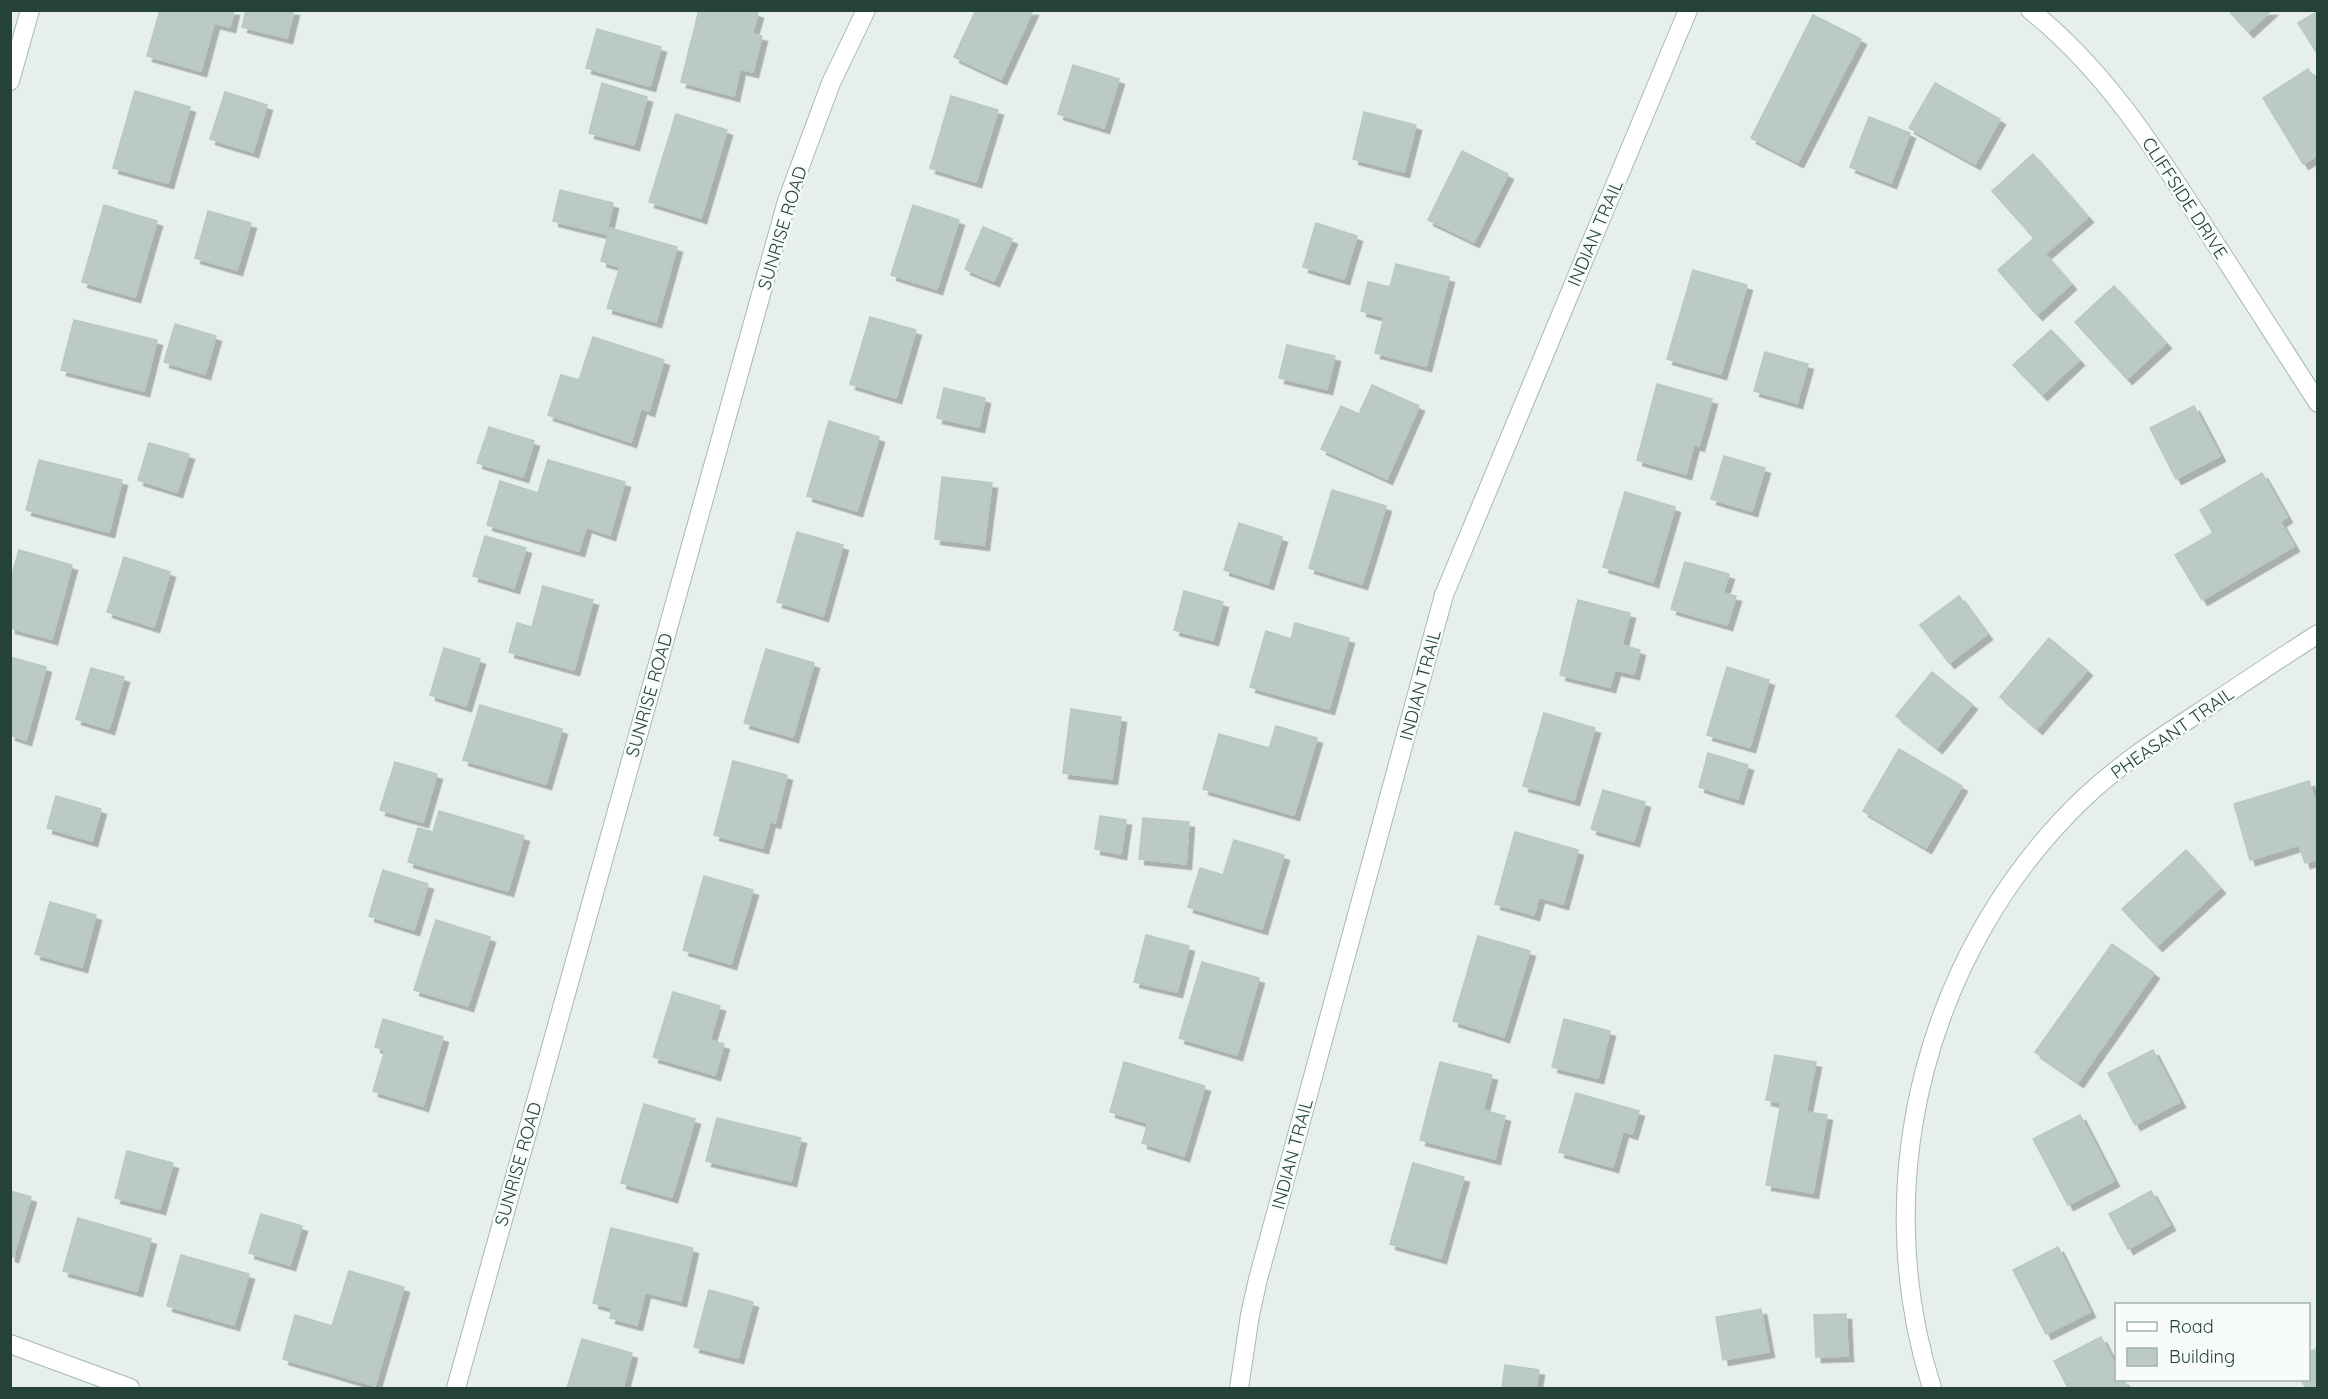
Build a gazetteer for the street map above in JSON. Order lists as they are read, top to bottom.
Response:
{
  "streets": {
    "street": [
      "CLIFFSIDE DRIVE",
      "SUNRISE ROAD",
      "INDIAN TRAIL",
      "PHEASANT TRAIL"
    ]
  },
  "legend": ["Road", "Building"]
}
